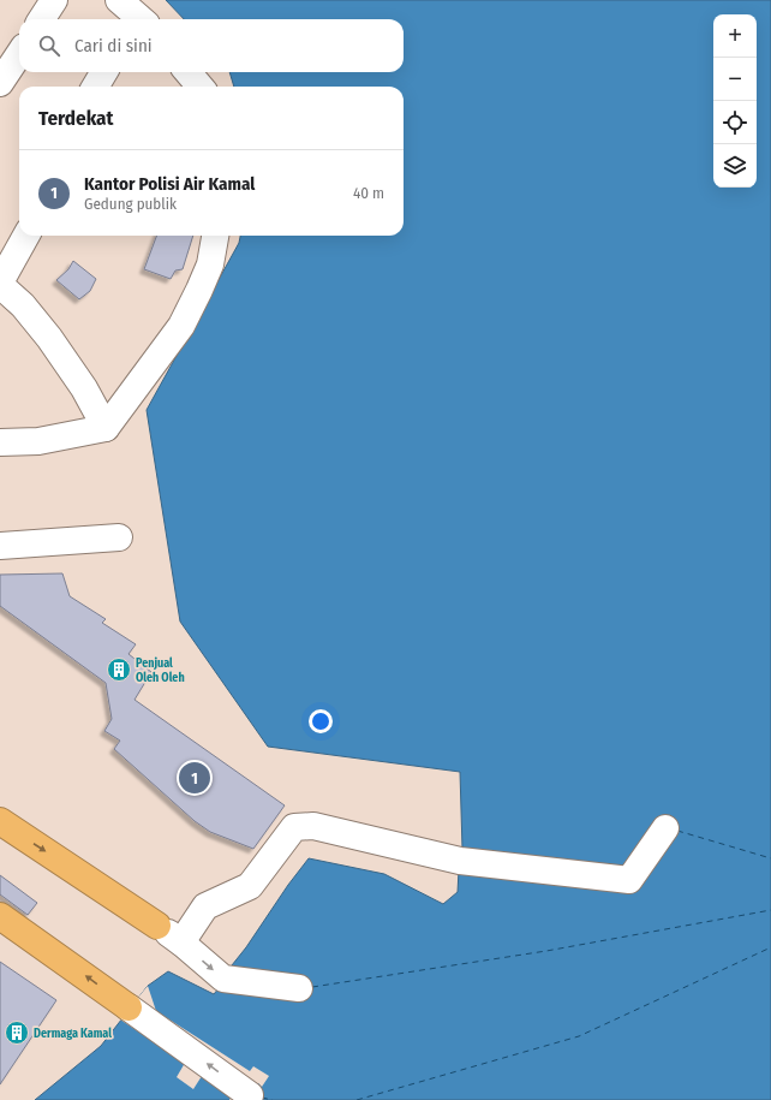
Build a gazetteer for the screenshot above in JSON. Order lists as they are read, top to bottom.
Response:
{
  "places": {
    "building": ["Penjual Oleh Oleh", "Dermaga Kamal"]
  },
  "page": {
    "map_buttons": ["+", "−"],
    "search": "Cari di sini",
    "heading": "Terdekat",
    "list": [
      {
        "mark": "1",
        "name": "Kantor Polisi Air Kamal",
        "note": "Gedung publik",
        "value": "40 m"
      }
    ],
    "pins": "1"
  }
}
